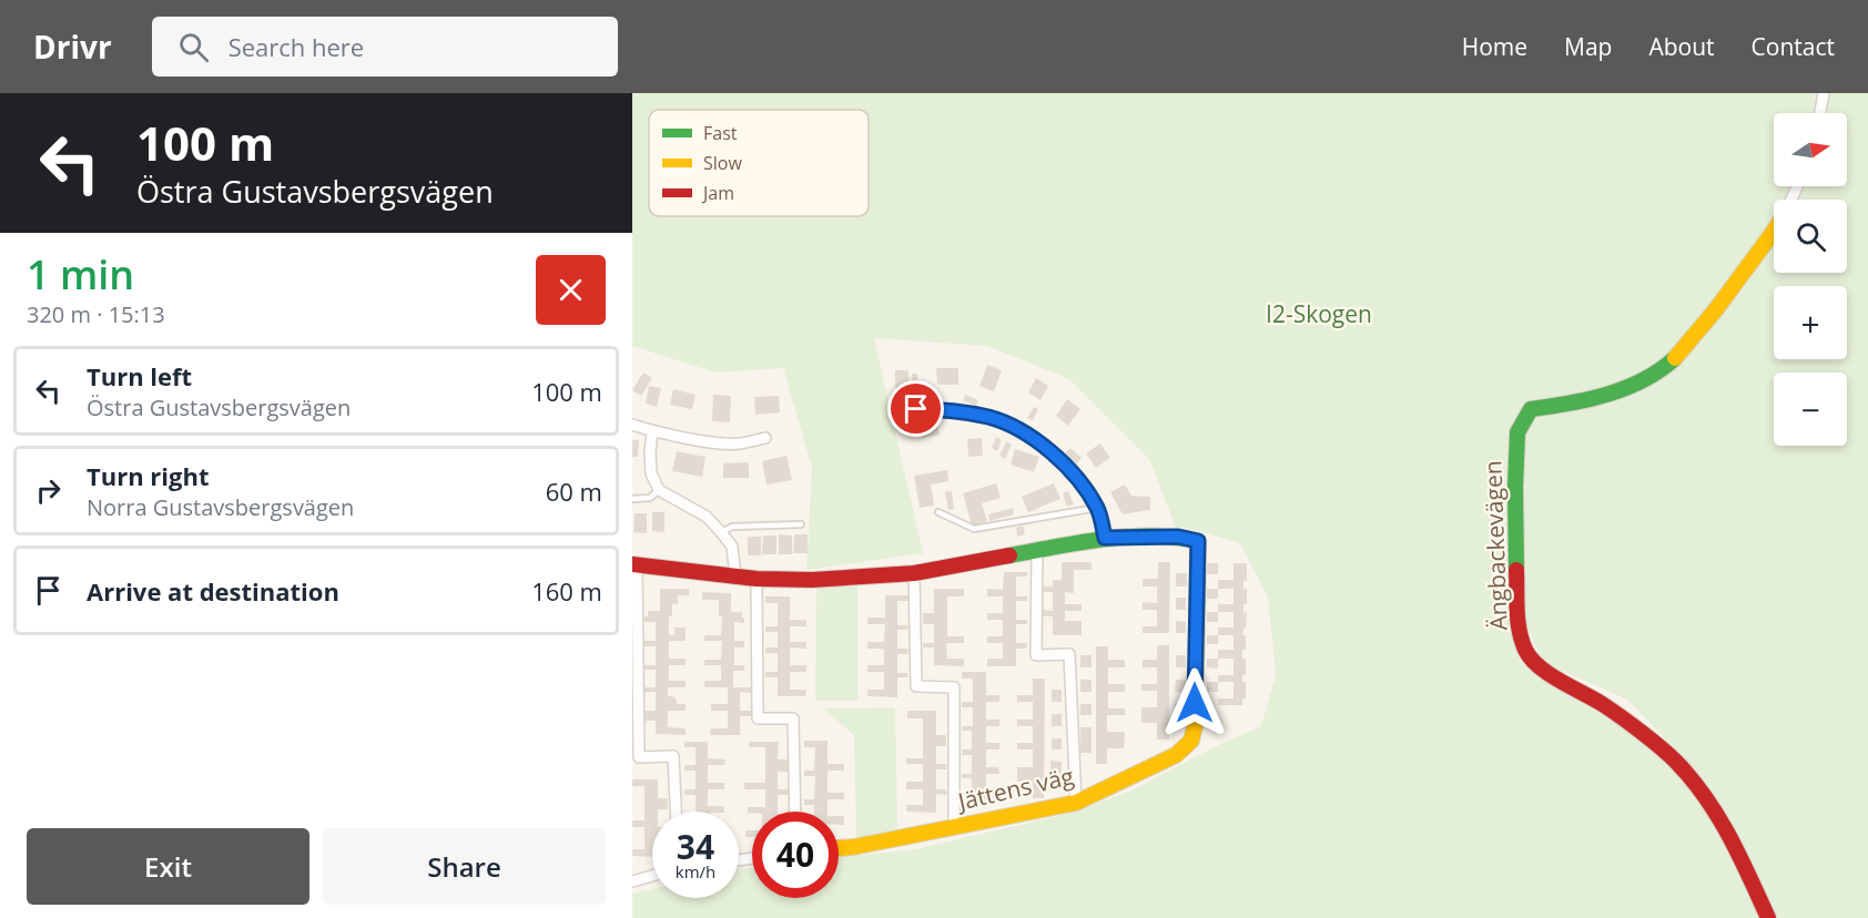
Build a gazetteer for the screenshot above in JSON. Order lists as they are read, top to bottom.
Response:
{
  "streets": {
    "street": ["Ängbackevägen", "Jättens väg"]
  },
  "parks": ["I2-Skogen"],
  "legend": ["Fast", "Slow", "Jam"],
  "north": "right",
  "page": {
    "header": "Drivr",
    "search": "Search here",
    "nav": [
      "Home",
      "Map",
      "About",
      "Contact"
    ],
    "turn": ["100 m", "Östra Gustavsbergsvägen"],
    "map_buttons": ["+", "−"],
    "heading": ["1 min", "320 m · 15:13"],
    "list": [
      {
        "name": "Turn left",
        "note": "Östra Gustavsbergsvägen",
        "value": "100 m"
      },
      {
        "name": "Turn right",
        "note": "Norra Gustavsbergsvägen",
        "value": "60 m"
      },
      {
        "name": "Arrive at destination",
        "value": "160 m"
      }
    ],
    "speed": "34 km/h",
    "limit": "40",
    "buttons": ["Exit", "Share"]
  }
}
